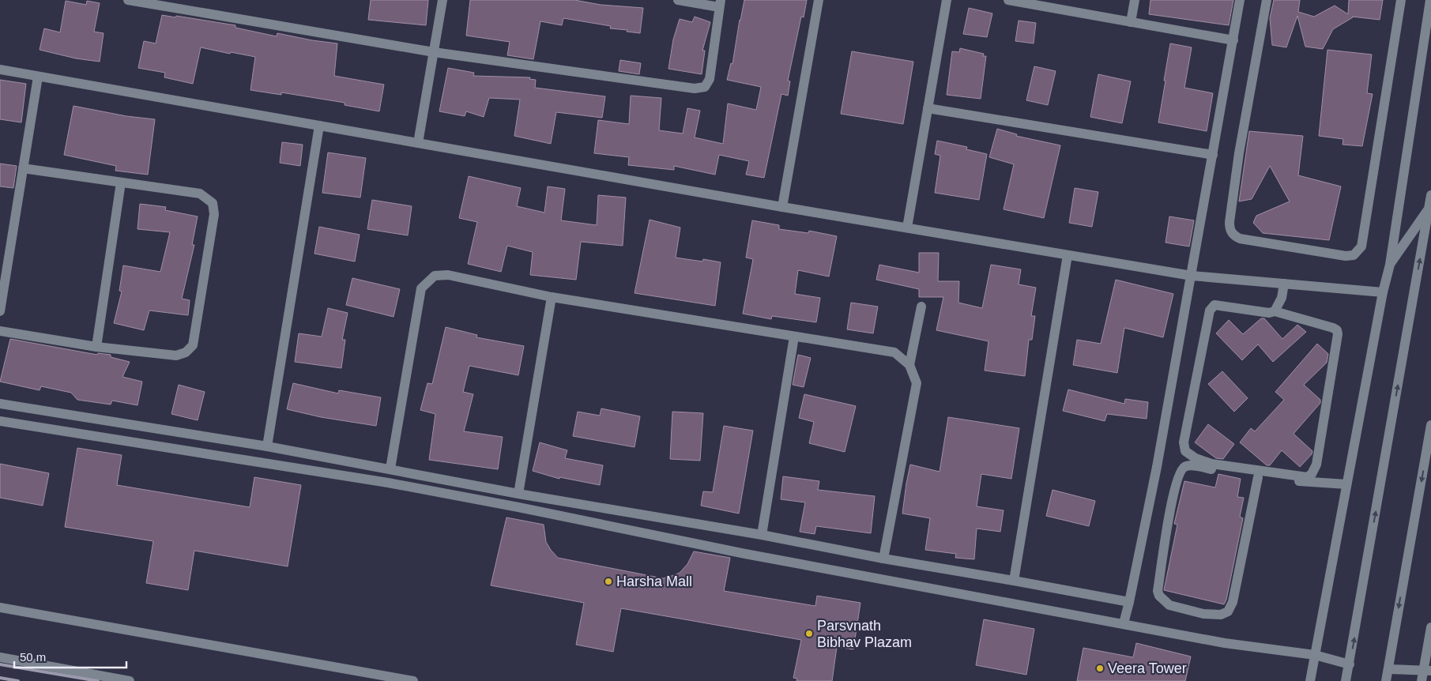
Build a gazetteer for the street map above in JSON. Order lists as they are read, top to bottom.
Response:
{
  "places": ["Harsha Mall", "Parsvnath Bibhav Plazam", "Veera Tower"],
  "scale_bar": "50 m"
}
